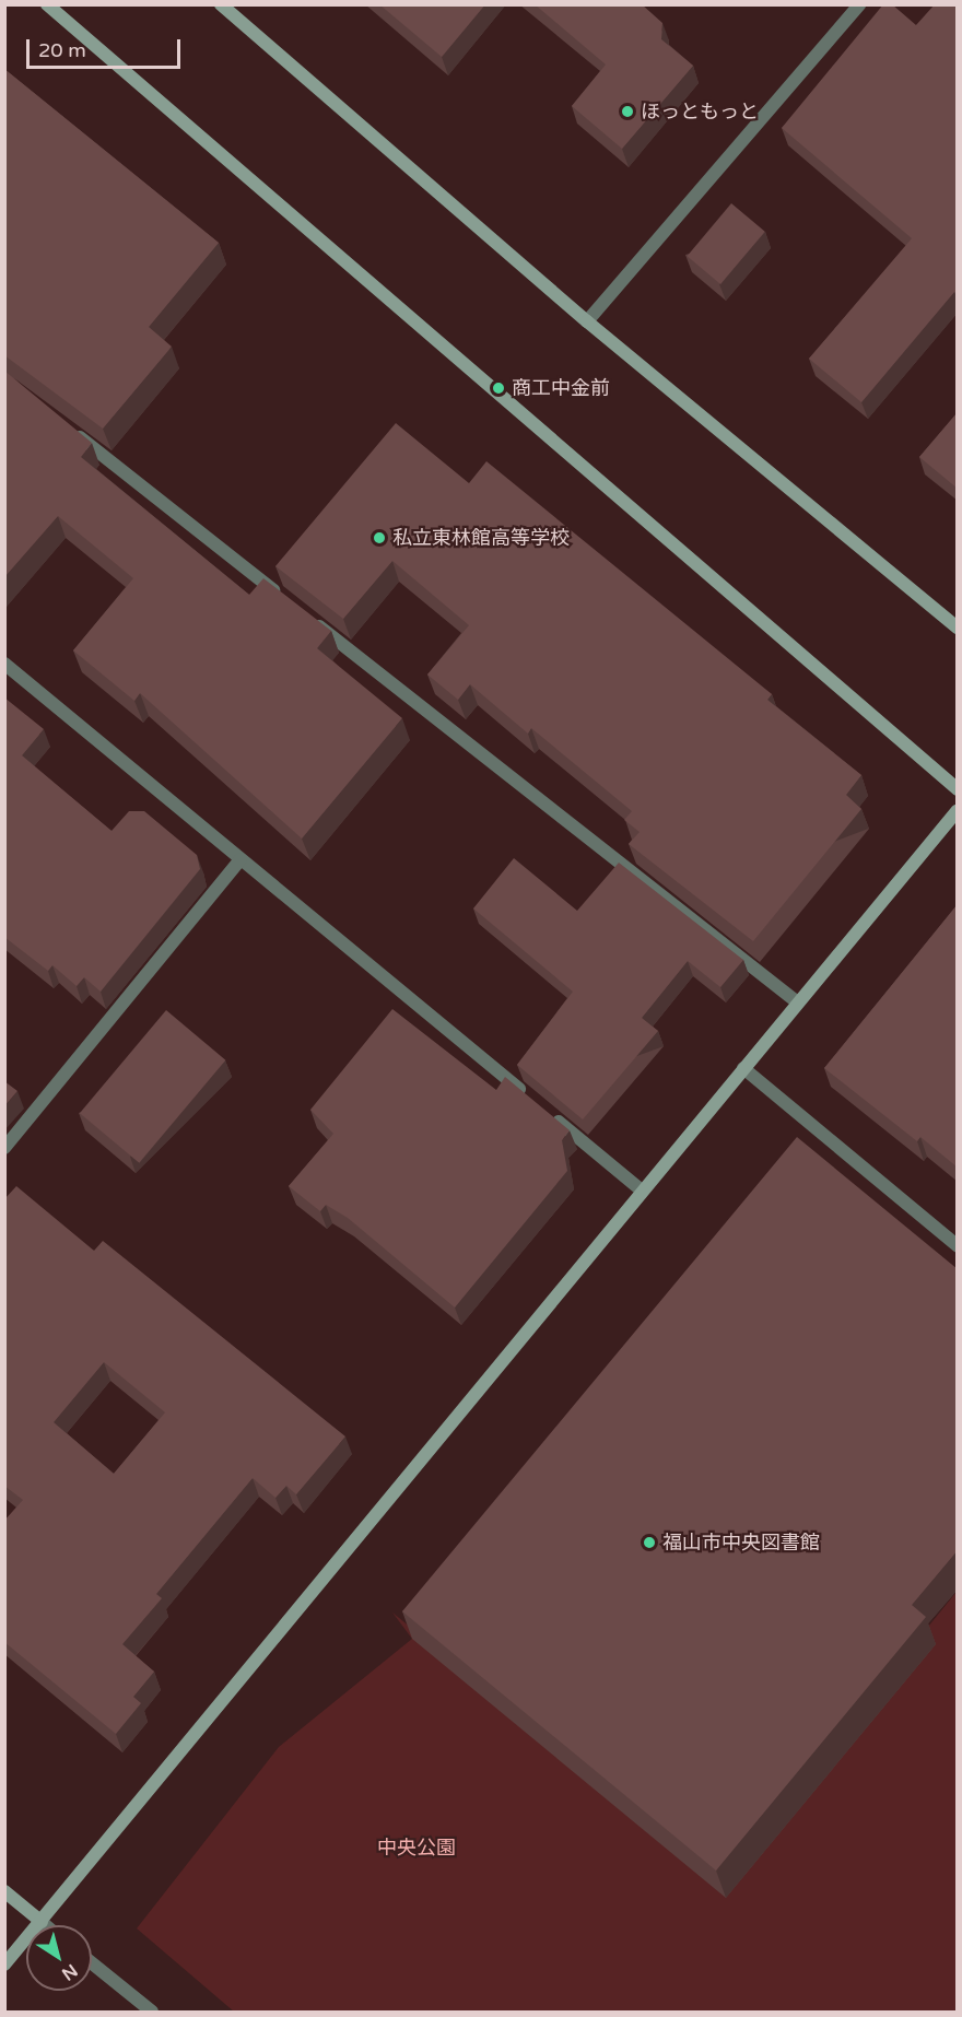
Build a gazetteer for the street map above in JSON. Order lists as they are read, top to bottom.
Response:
{
  "parks": ["中央公園"],
  "places": [
    "ほっともっと",
    "商工中金前",
    "私立東林館高等学校",
    "福山市中央図書館"
  ],
  "scale_bar": "20 m",
  "north": "bottom right"
}
